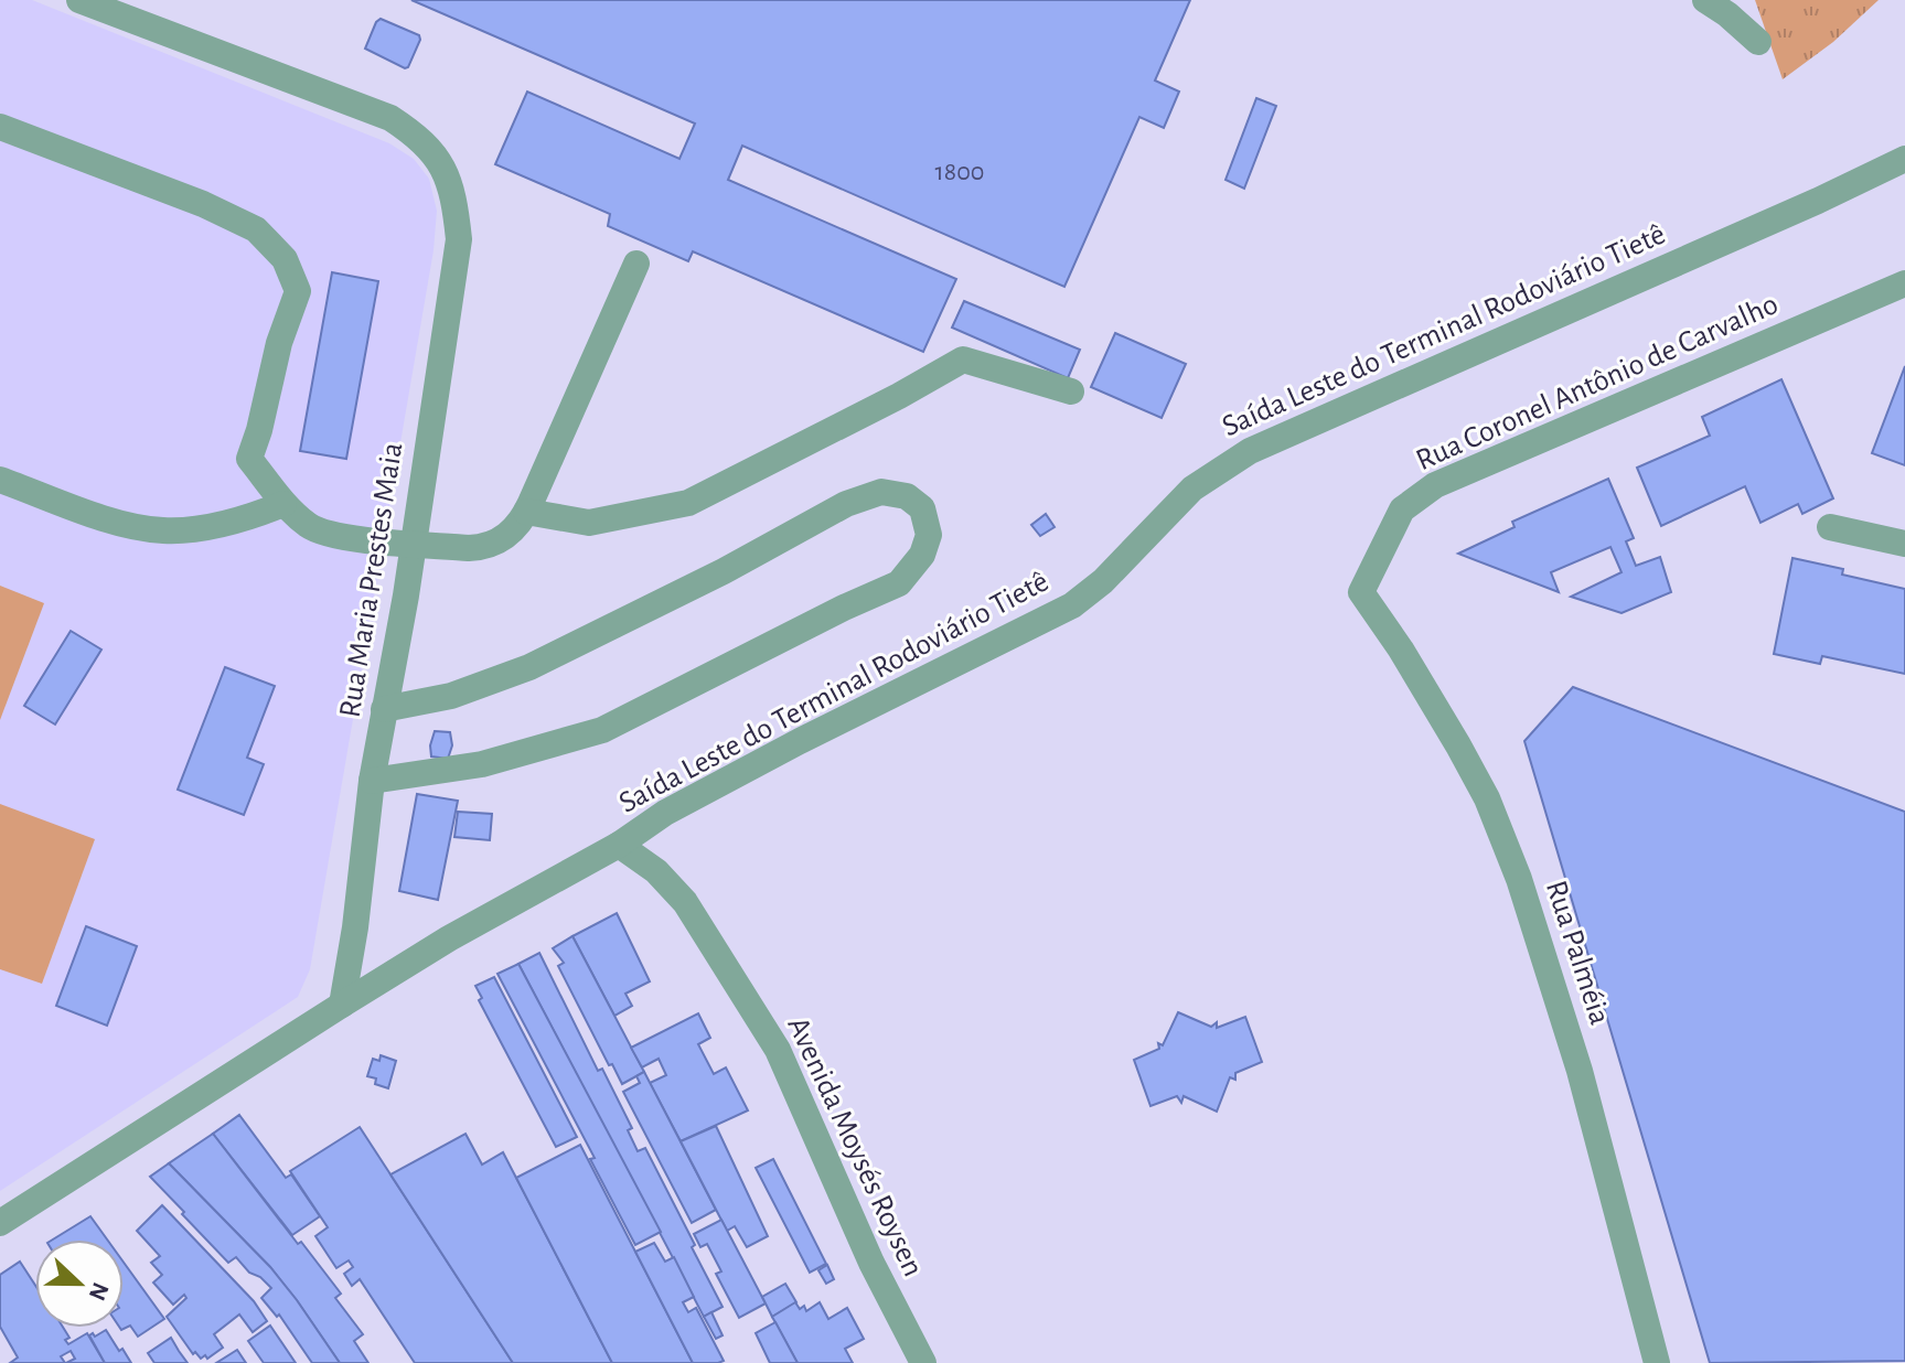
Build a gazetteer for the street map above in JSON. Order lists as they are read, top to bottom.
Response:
{
  "streets": {
    "street": [
      "Saída Leste do Terminal Rodoviário Tietê",
      "Rua Coronel Antônio de Carvalho",
      "Rua Maria Prestes Maia",
      "Rua Palméia",
      "Avenida Moysés Roysen"
    ]
  },
  "crossings": [
    ["Saída Leste do Terminal Rodoviário Tietê", "Avenida Moysés Roysen"],
    ["Rua Coronel Antônio de Carvalho", "Rua Palméia"]
  ],
  "house_numbers": ["1800"],
  "north": "right"
}
